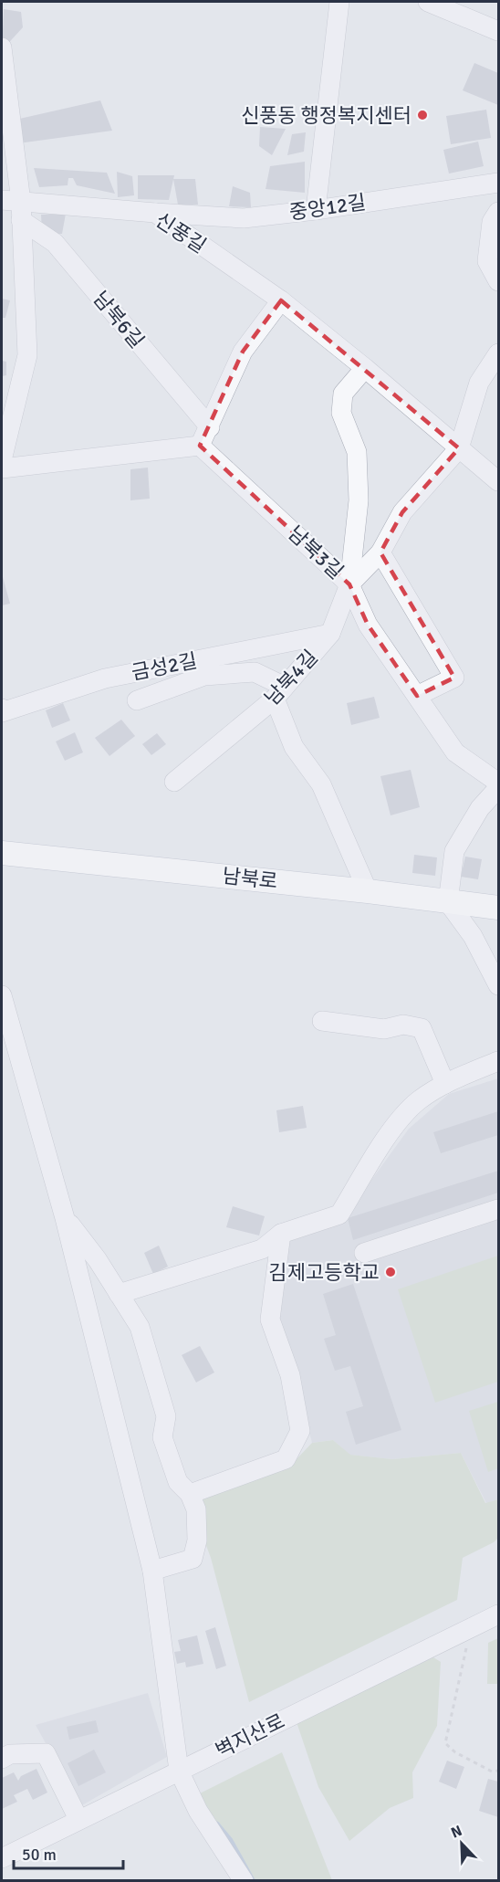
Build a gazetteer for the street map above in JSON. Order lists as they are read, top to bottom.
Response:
{
  "streets": {
    "main road": ["남북로"],
    "street": [
      "중앙12길",
      "신풍길",
      "남북6길",
      "남북3길",
      "금성2길",
      "남북4길",
      "벽지산로"
    ]
  },
  "crossings": [
    ["중앙12길", "신풍길"],
    ["신풍길", "남북6길"],
    ["신풍길", "남북4길"],
    ["남북3길", "남북4길"],
    ["금성2길", "남북4길"]
  ],
  "places": ["신풍동 행정복지센터", "김제고등학교"],
  "scale_bar": "50 m",
  "north": "top left"
}
